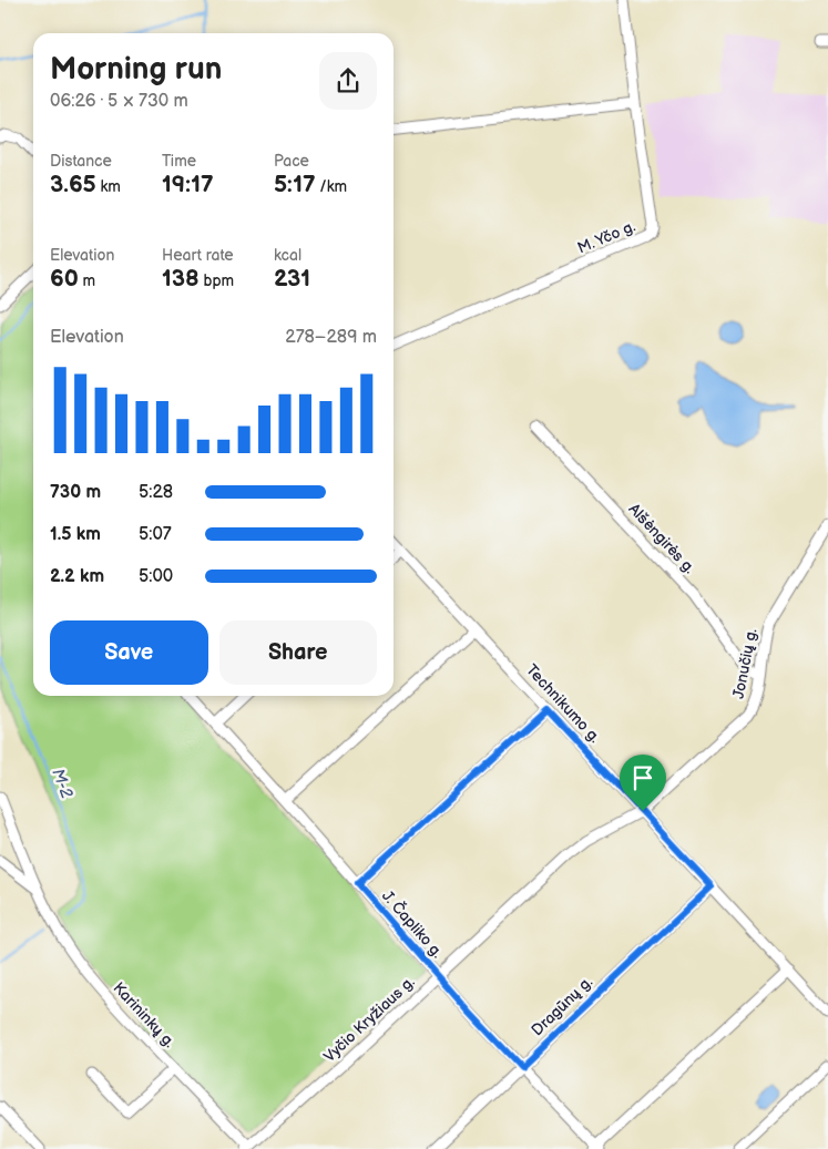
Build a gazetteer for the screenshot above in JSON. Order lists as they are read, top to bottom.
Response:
{
  "streets": {
    "street": [
      "M. Yčo g.",
      "Alšėngirės g.",
      "Jonučių g.",
      "Technikumo g.",
      "J. Čapliko g.",
      "Dragūnų g.",
      "Karininkų g.",
      "Vyčio Kryžiaus g."
    ]
  },
  "crossings": [
    ["Alšėngirės g.", "Jonučių g."],
    ["Jonučių g.", "Technikumo g."],
    ["Jonučių g.", "Vyčio Kryžiaus g."],
    ["Technikumo g.", "Dragūnų g."],
    ["Technikumo g.", "Vyčio Kryžiaus g."],
    ["J. Čapliko g.", "Dragūnų g."],
    ["J. Čapliko g.", "Vyčio Kryžiaus g."],
    ["Karininkų g.", "Vyčio Kryžiaus g."]
  ],
  "water": ["M-2"],
  "page": {
    "heading": ["Morning run", "06:26 · 5 × 730 m"],
    "stats": [
      ["Distance", "3.65 km"],
      ["Time", "19:17"],
      ["Pace", "5:17 /km"],
      ["Elevation", "60 m"],
      ["Heart rate", "138 bpm"],
      ["kcal", "231"]
    ],
    "chart": ["Elevation", "278–289 m"],
    "list": [
      {
        "name": "730 m",
        "note": "5:28"
      },
      {
        "name": "1.5 km",
        "note": "5:07"
      },
      {
        "name": "2.2 km",
        "note": "5:00"
      }
    ],
    "buttons": ["Save", "Share"]
  }
}
